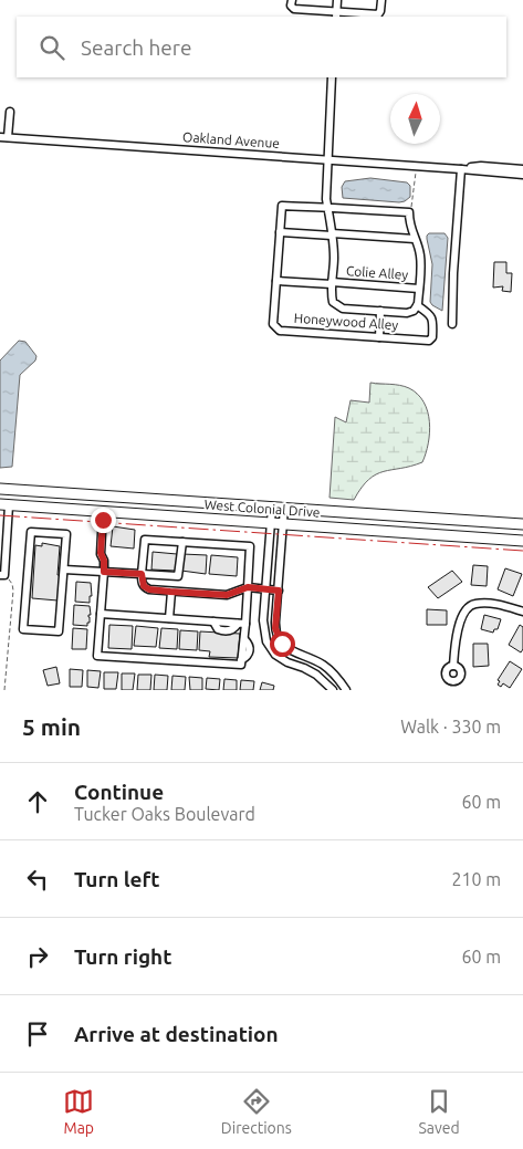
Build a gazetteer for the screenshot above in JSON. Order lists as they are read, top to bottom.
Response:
{
  "streets": {
    "highway": ["West Colonial Drive"],
    "street": ["Oakland Avenue", "Colie Alley", "Honeywood Alley"]
  },
  "crossings": [
    ["Colie Alley", "Honeywood Alley"]
  ],
  "north": "top",
  "page": {
    "search": "Search here",
    "heading": ["5 min", "Walk · 330 m"],
    "list": [
      ["Continue", "Tucker Oaks Boulevard", "60 m"],
      ["Turn left", "210 m"],
      ["Turn right", "60 m"],
      "Arrive at destination"
    ],
    "nav": ["Map", "Directions", "Saved"]
  }
}
